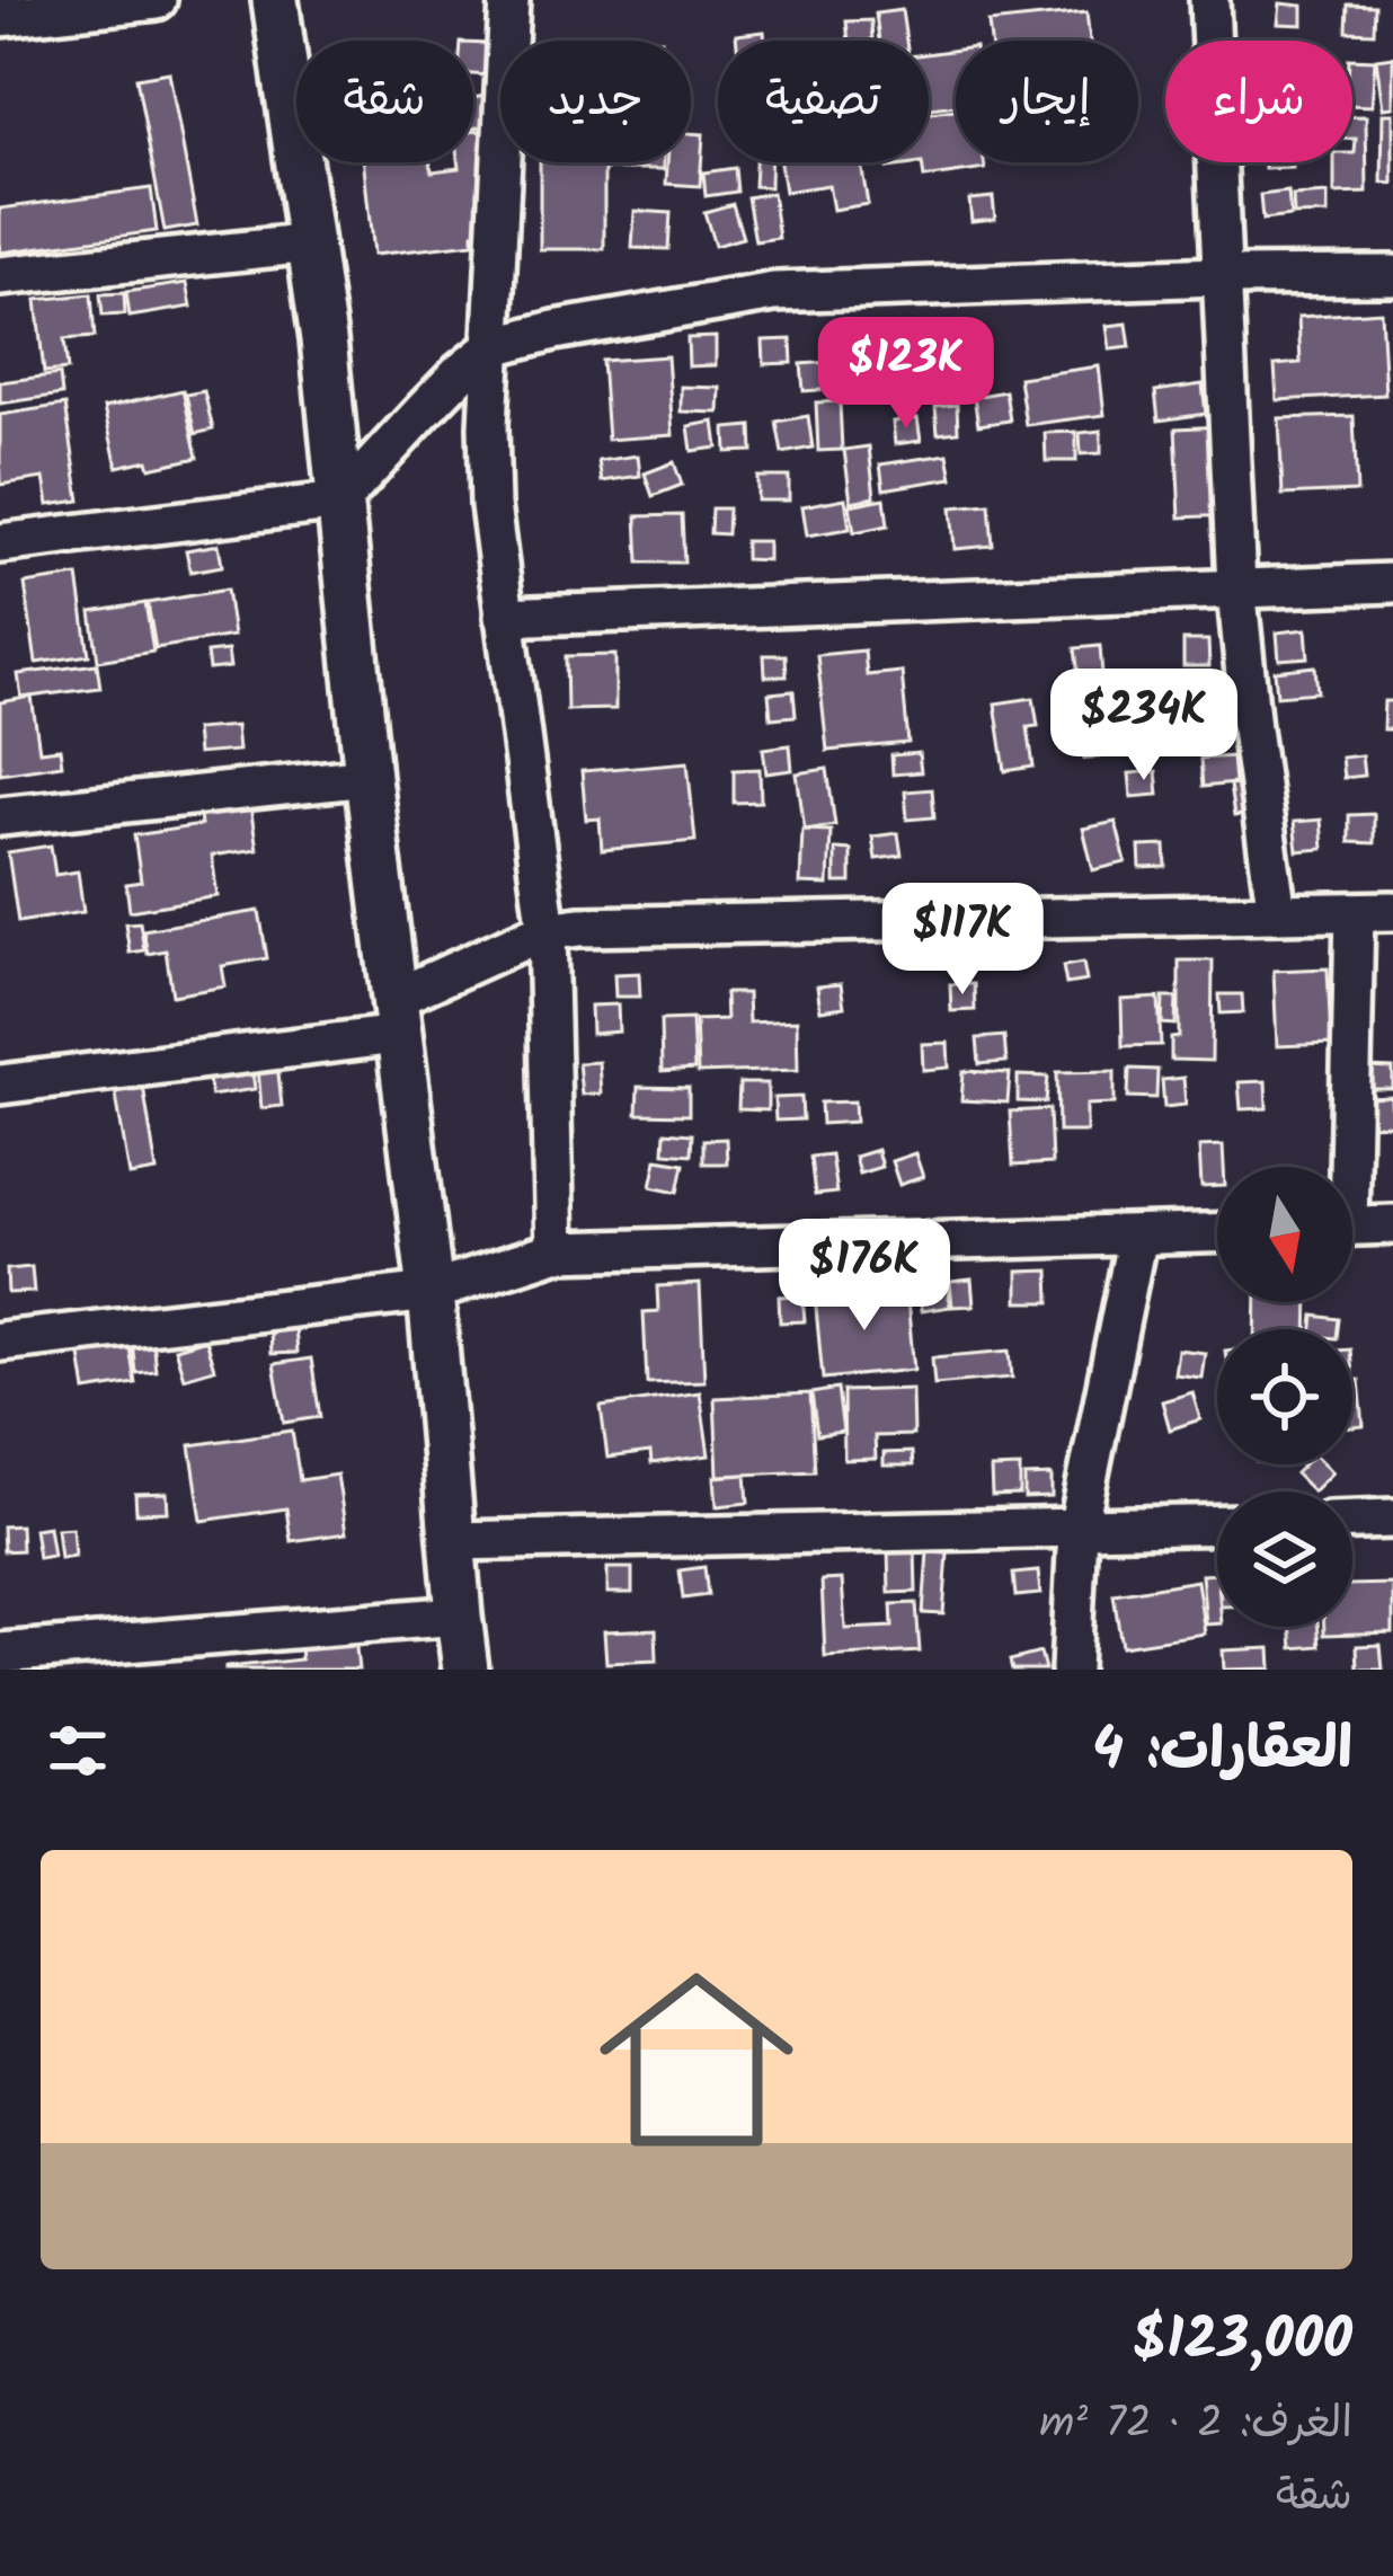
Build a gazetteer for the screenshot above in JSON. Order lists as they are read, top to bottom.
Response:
{
  "north": "bottom",
  "page": {
    "chip": [
      "شراء",
      "إيجار",
      "تصفية",
      "جديد",
      "شقة"
    ],
    "price": [
      "$123K",
      "$234K",
      "$117K",
      "$176K"
    ],
    "heading": "العقارات: 4",
    "list": [
      {
        "name": "$123,000",
        "note": "الغرف: 2 · 72 m² · شقة"
      }
    ]
  }
}
